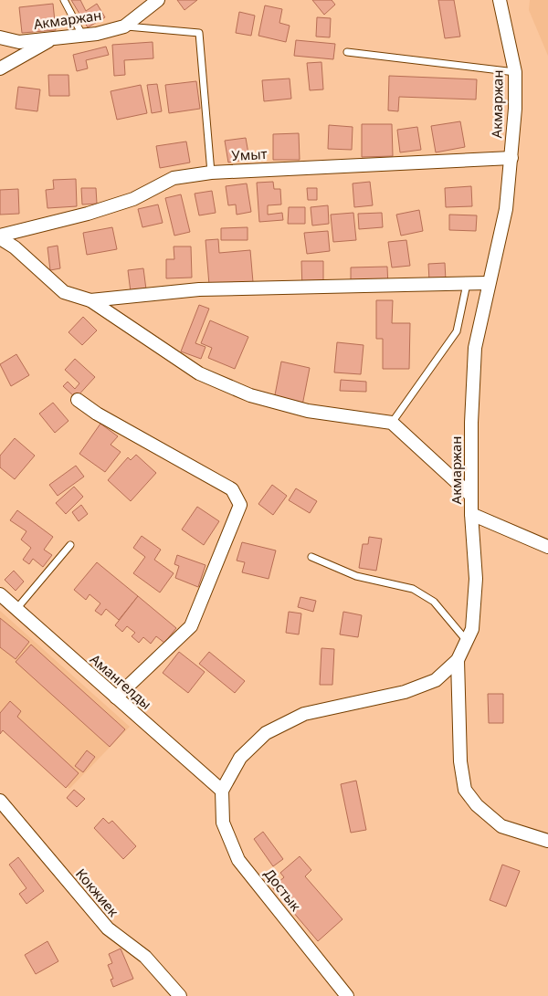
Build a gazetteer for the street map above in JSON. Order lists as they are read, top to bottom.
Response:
{
  "streets": {
    "street": [
      "Акмаржан",
      "Умыт",
      "Амангелды",
      "Достык",
      "Кокжиек"
    ]
  },
  "crossings": [
    ["Акмаржан", "Умыт"],
    ["Акмаржан", "Амангелды"],
    ["Акмаржан", "Достык"],
    ["Амангелды", "Достык"]
  ]
}
